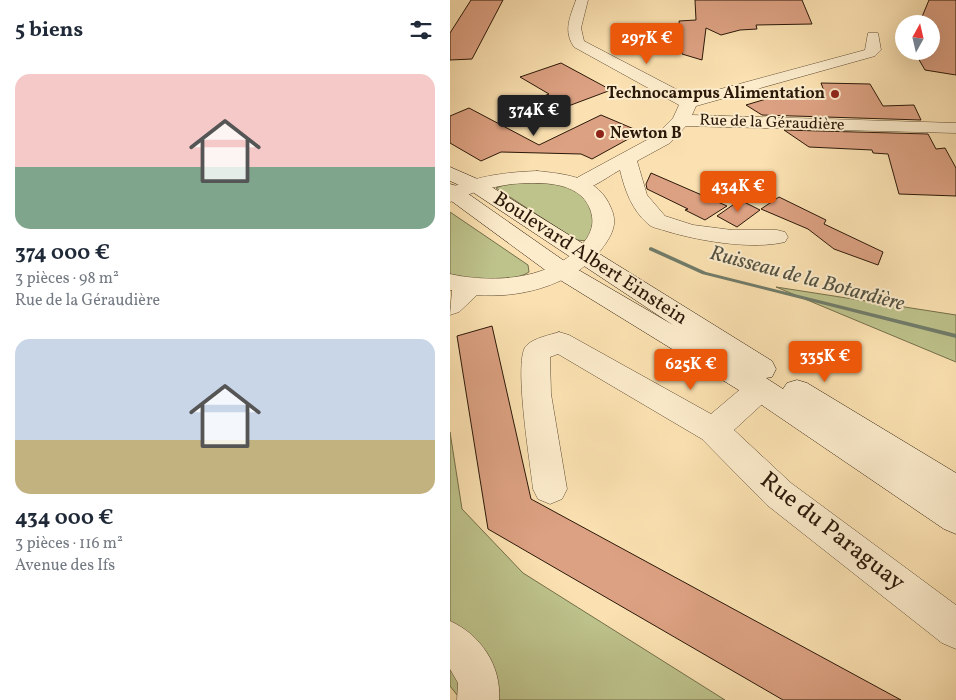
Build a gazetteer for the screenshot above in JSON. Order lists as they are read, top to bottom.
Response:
{
  "streets": {
    "street": ["Rue de la Géraudière", "Boulevard Albert Einstein", "Rue du Paraguay"]
  },
  "water": ["Ruisseau de la Botardière"],
  "places": ["Technocampus Alimentation", "Newton B"],
  "north": "top",
  "page": {
    "heading": "5 biens",
    "price": [
      "297K €",
      "374K €",
      "434K €",
      "335K €",
      "625K €"
    ],
    "list": [
      {
        "name": "374 000 €",
        "note": "3 pièces · 98 m² · Rue de la Géraudière"
      },
      {
        "name": "434 000 €",
        "note": "3 pièces · 116 m² · Avenue des Ifs"
      }
    ]
  }
}
